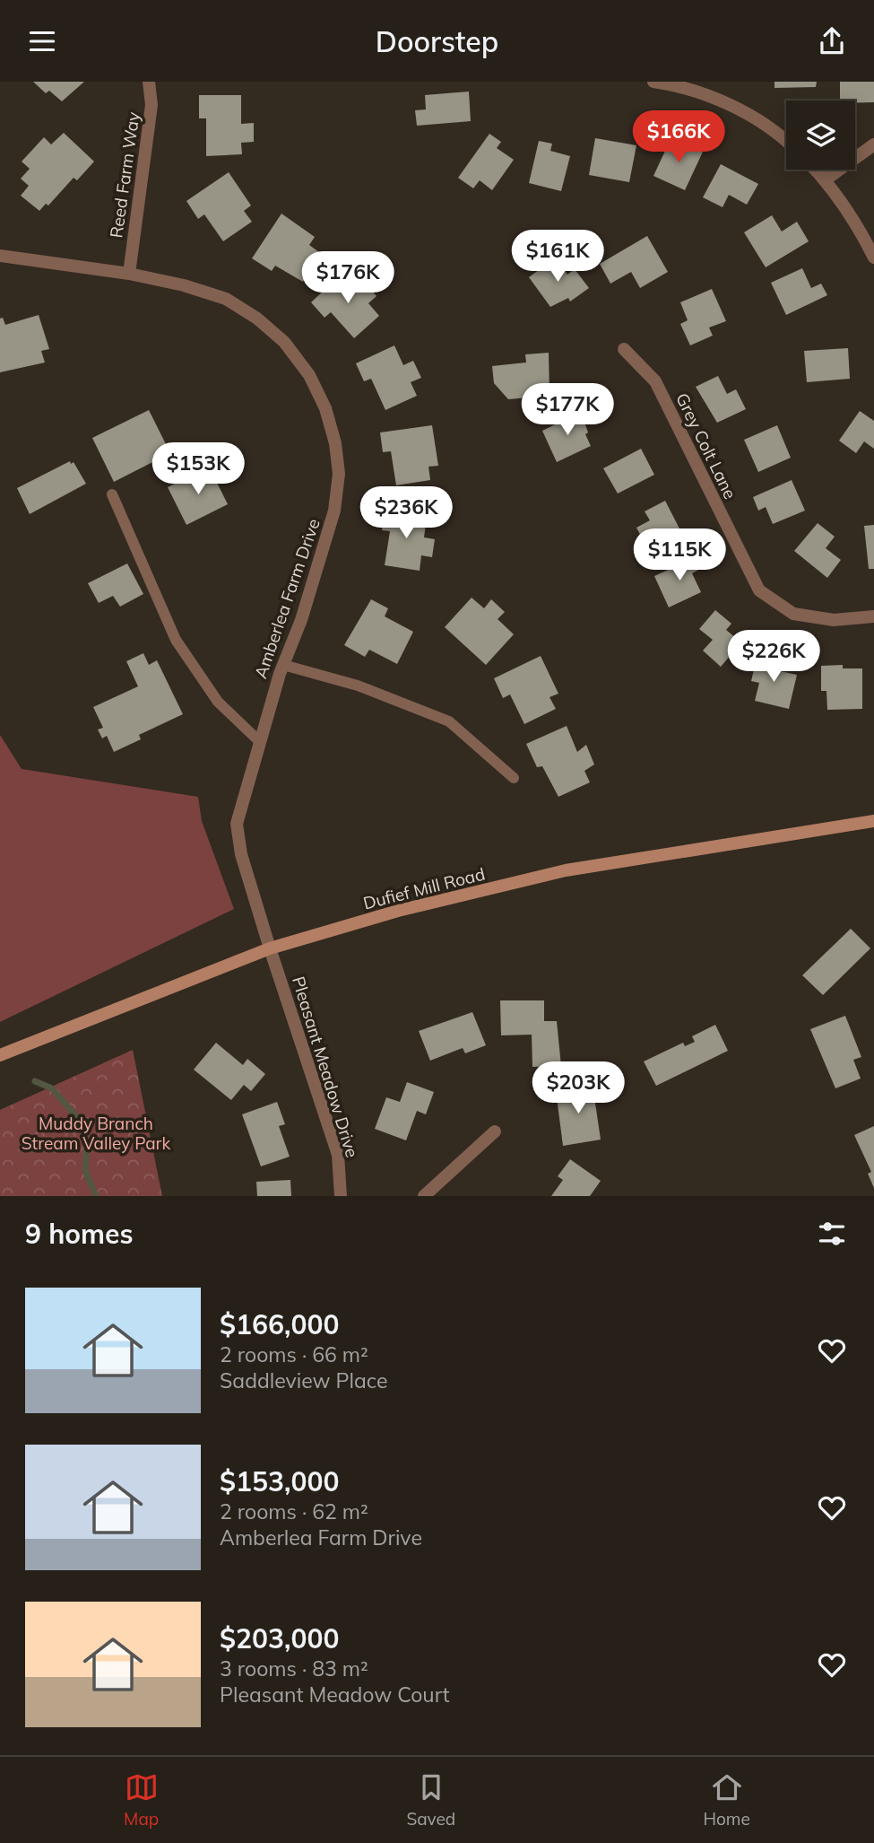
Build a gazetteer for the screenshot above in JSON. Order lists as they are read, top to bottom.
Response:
{
  "streets": {
    "main road": ["Dufief Mill Road"],
    "street": [
      "Reed Farm Way",
      "Grey Colt Lane",
      "Amberlea Farm Drive",
      "Pleasant Meadow Drive"
    ]
  },
  "crossings": [
    ["Reed Farm Way", "Amberlea Farm Drive"],
    ["Amberlea Farm Drive", "Dufief Mill Road"],
    ["Amberlea Farm Drive", "Pleasant Meadow Drive"],
    ["Dufief Mill Road", "Pleasant Meadow Drive"]
  ],
  "parks": ["Muddy Branch Stream Valley Park"],
  "page": {
    "header": "Doorstep",
    "price": [
      "$166K",
      "$161K",
      "$176K",
      "$177K",
      "$153K",
      "$236K",
      "$115K",
      "$226K",
      "$203K"
    ],
    "heading": "9 homes",
    "list": [
      {
        "name": "$166,000",
        "note": "2 rooms · 66 m² · Saddleview Place"
      },
      {
        "name": "$153,000",
        "note": "2 rooms · 62 m² · Amberlea Farm Drive"
      },
      {
        "name": "$203,000",
        "note": "3 rooms · 83 m² · Pleasant Meadow Court"
      }
    ],
    "tabs": ["Map", "Saved", "Home"]
  }
}
